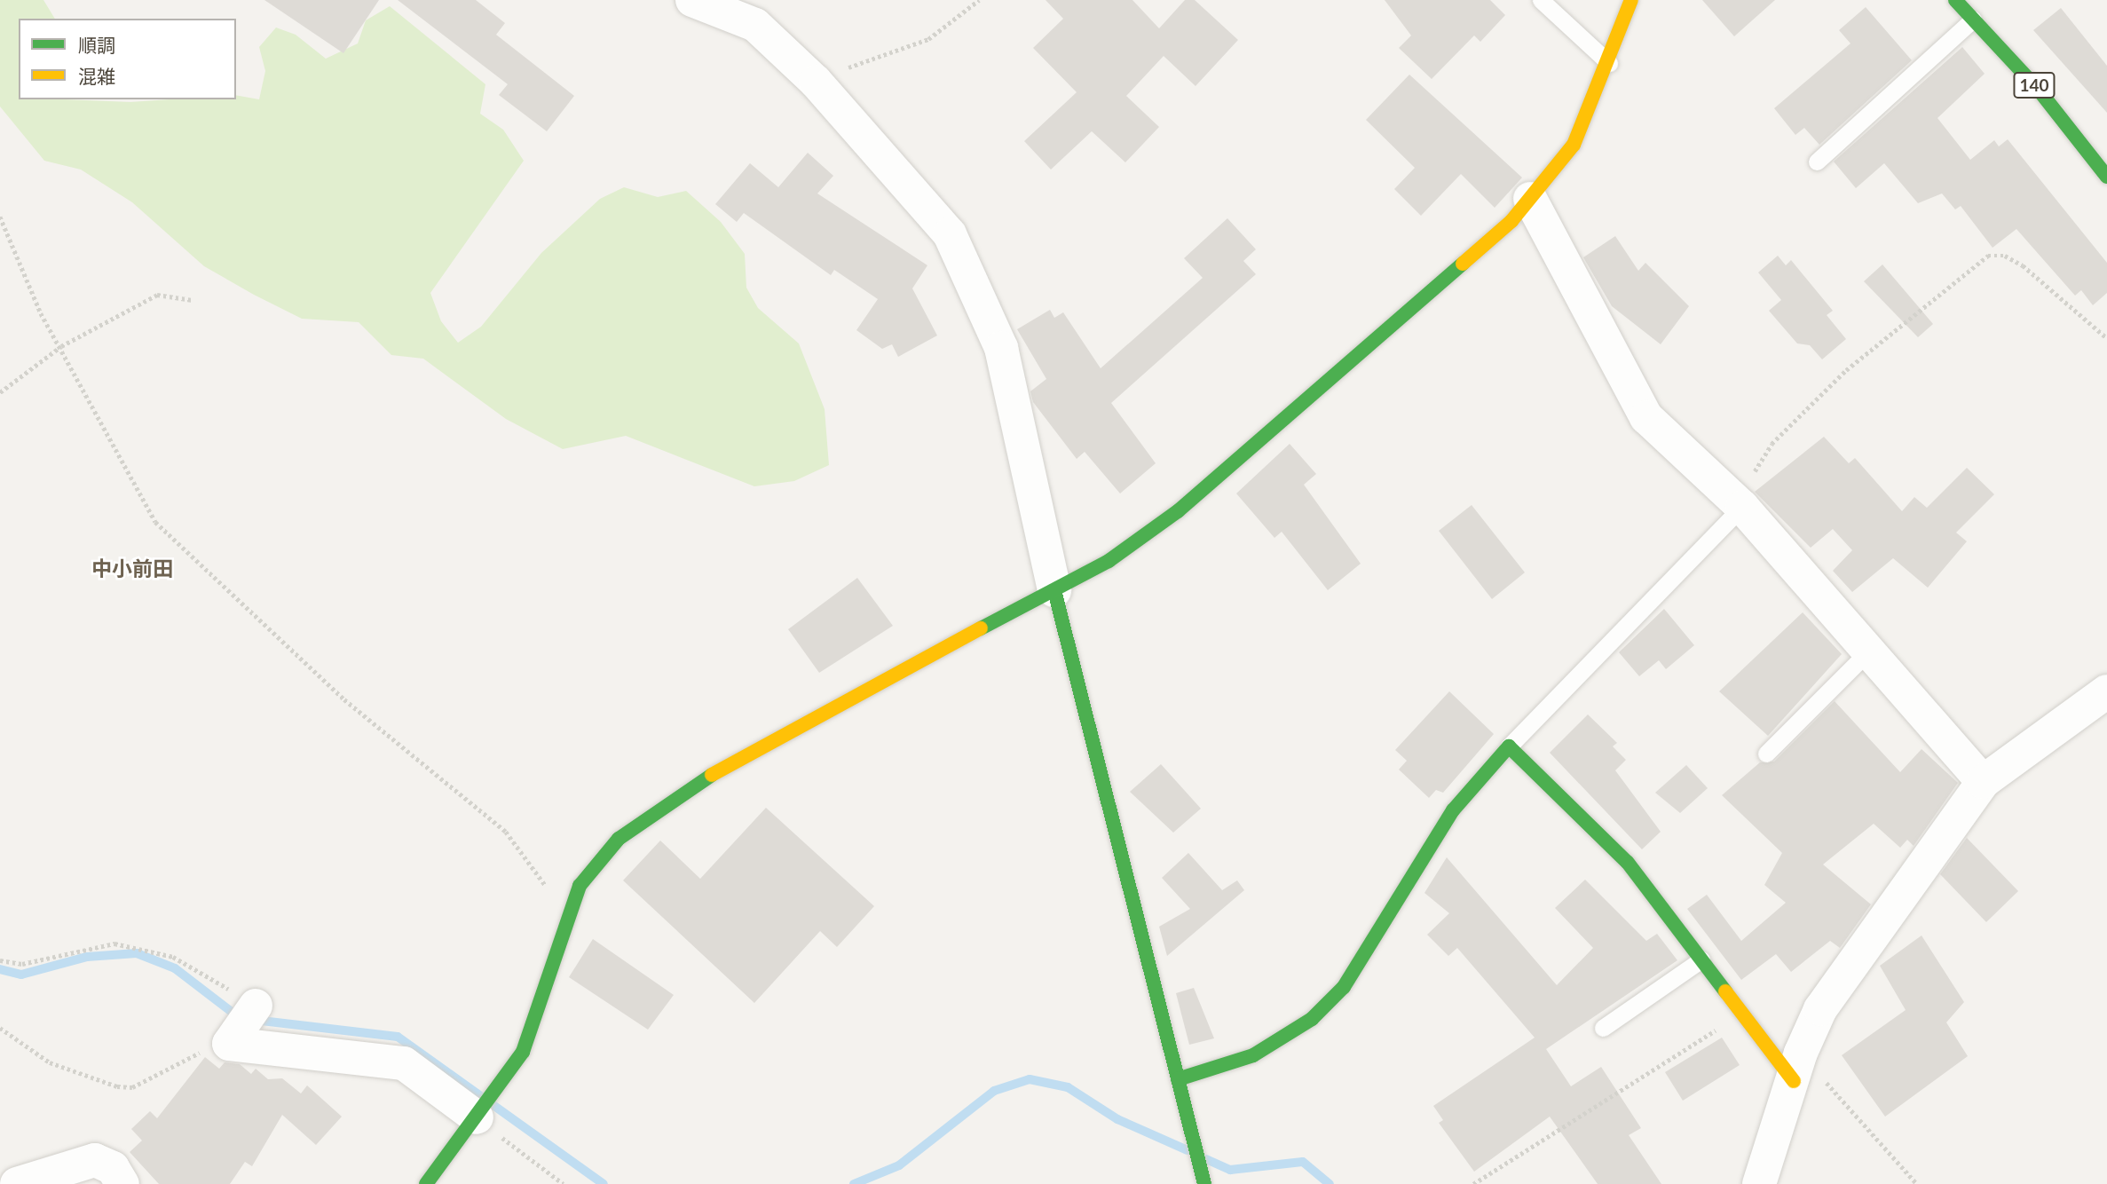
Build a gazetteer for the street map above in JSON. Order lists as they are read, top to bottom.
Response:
{
  "streets": {
    "main road": ["140"]
  },
  "districts": ["中小前田"],
  "legend": ["順調", "混雑"]
}
